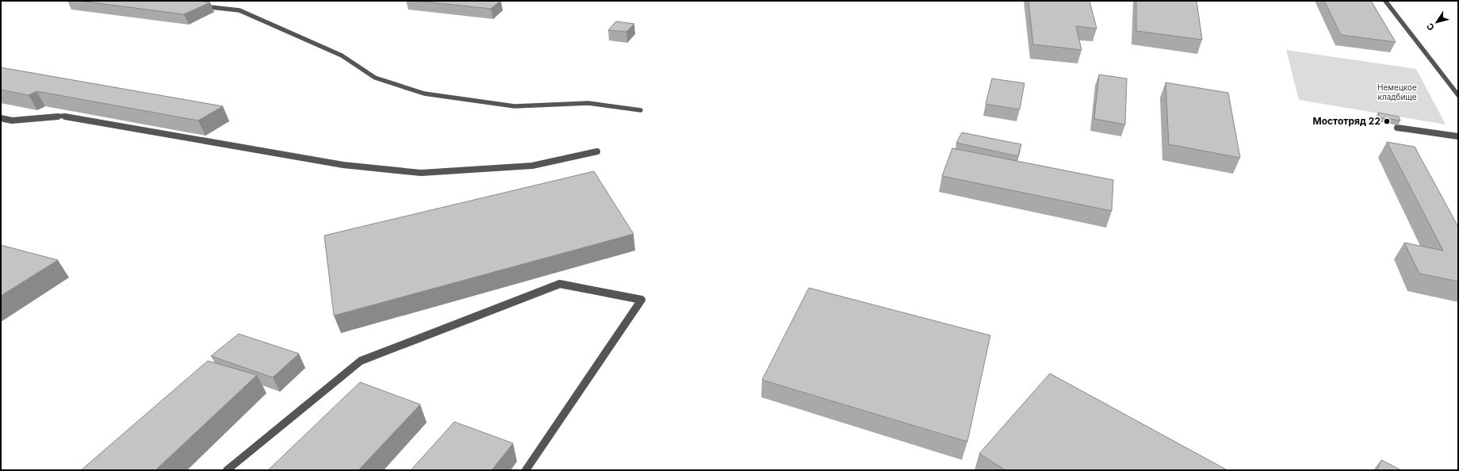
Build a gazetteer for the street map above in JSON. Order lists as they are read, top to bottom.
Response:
{
  "parks": ["Немецкое кладбище"],
  "places": ["Мостотряд 22"],
  "north": "bottom left"
}
